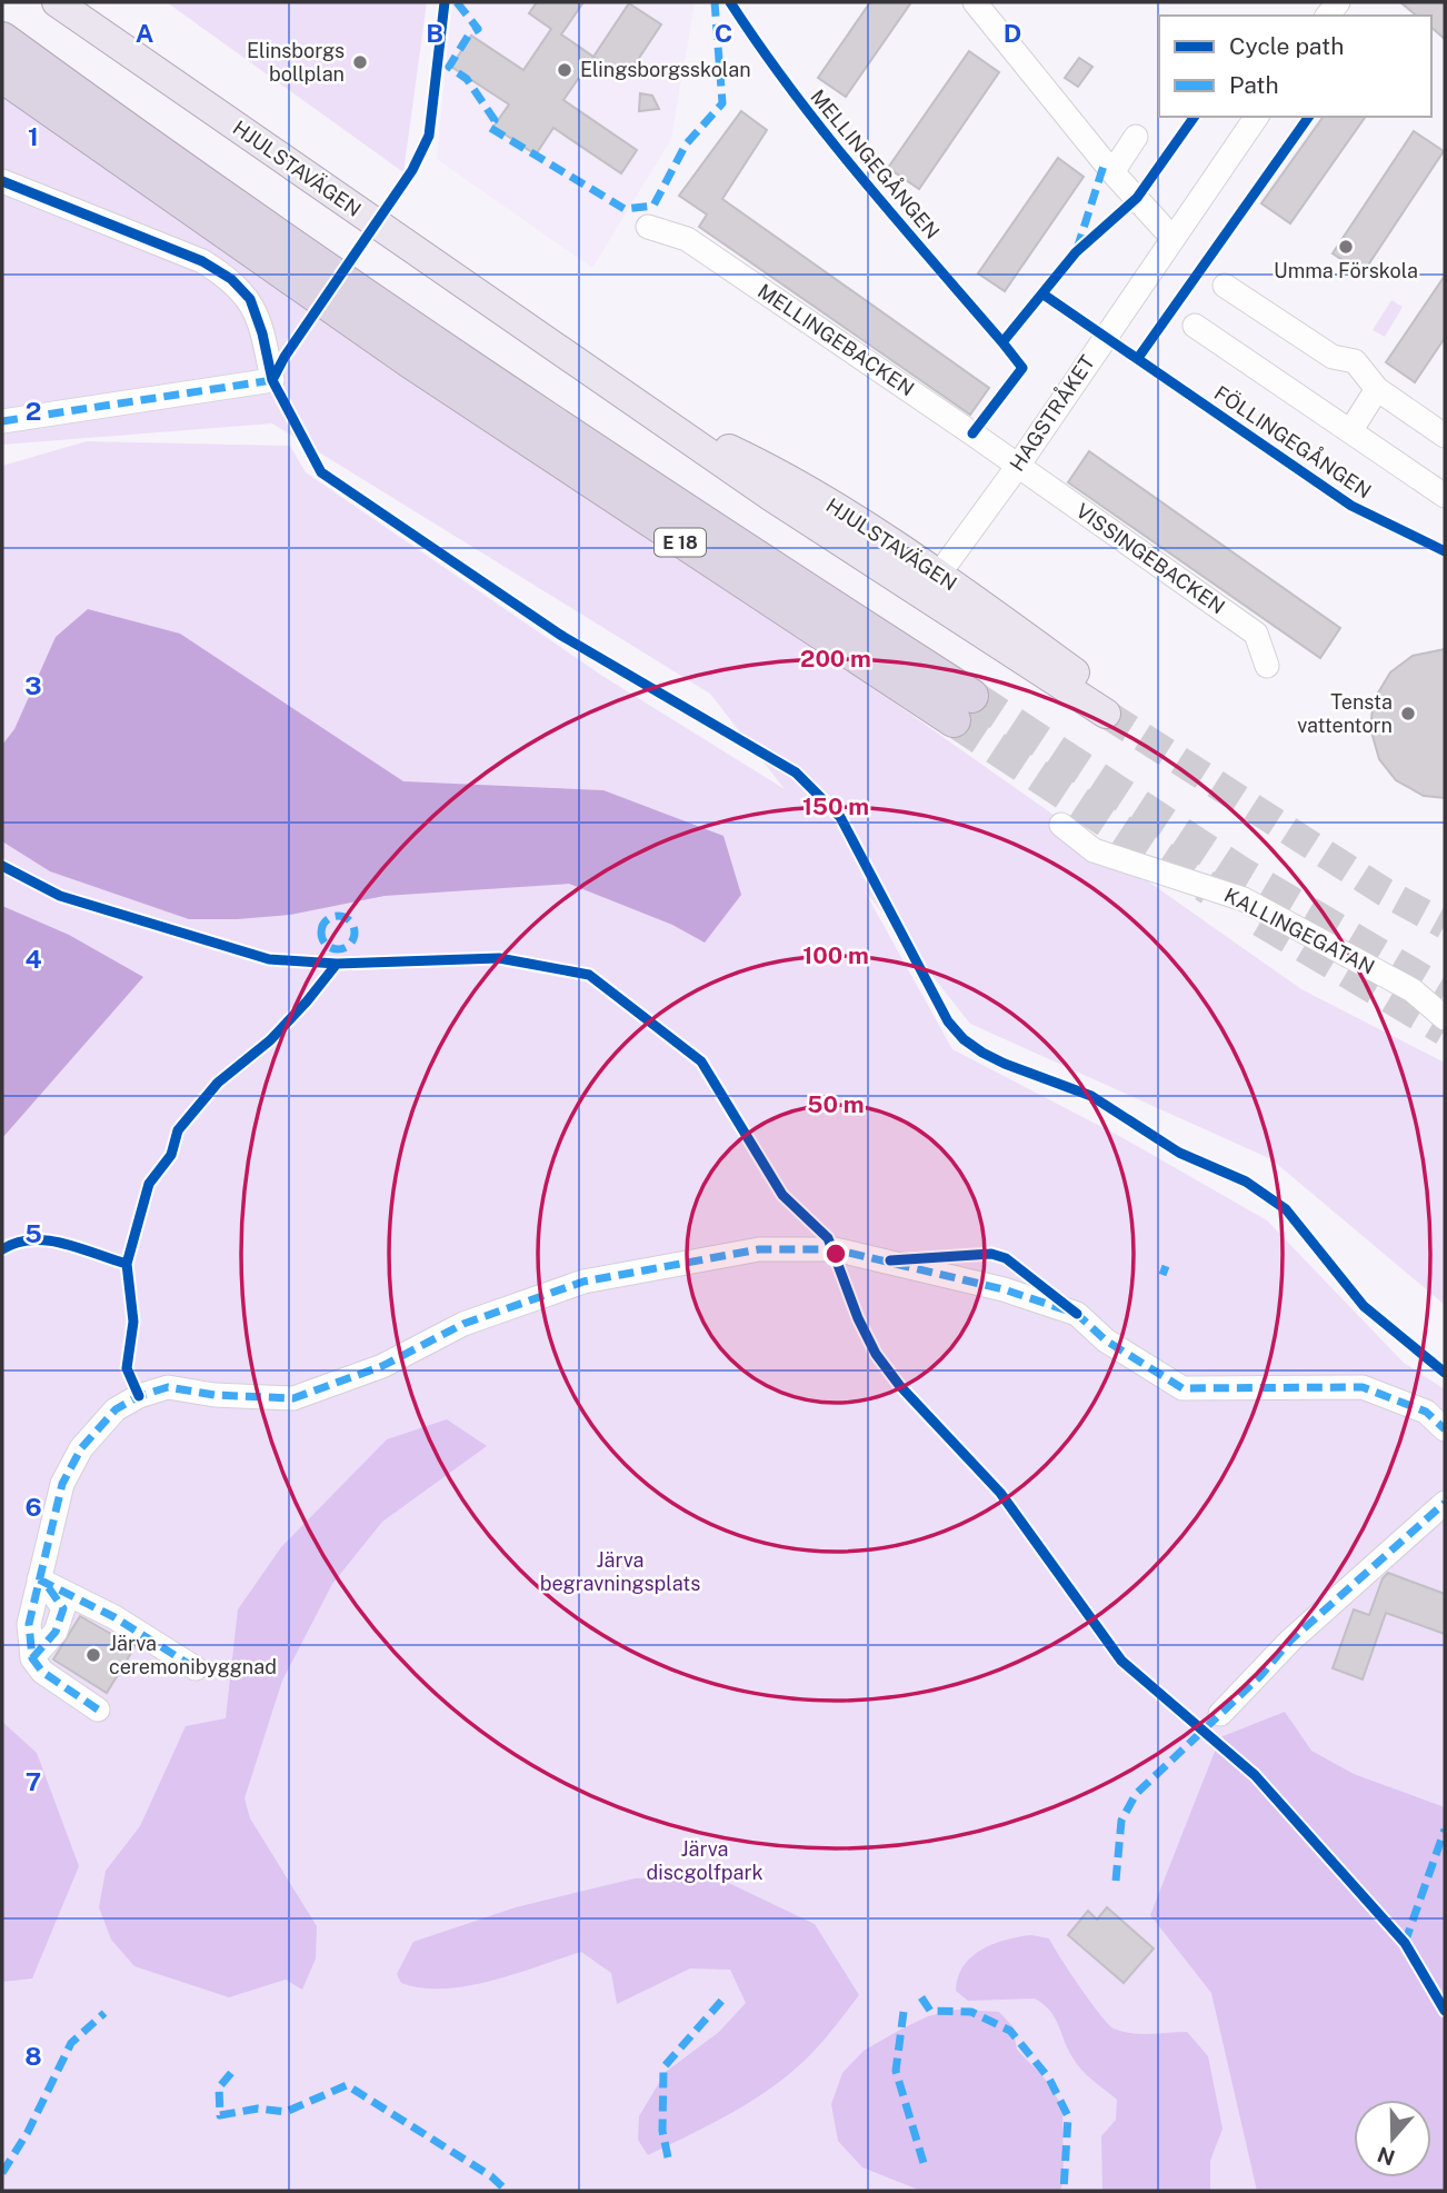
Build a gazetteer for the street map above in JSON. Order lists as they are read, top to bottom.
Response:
{
  "streets": {
    "highway": ["E 18"],
    "main road": ["HJULSTAVÄGEN"],
    "street": [
      "MELLINGEBACKEN",
      "HAGSTRÅKET",
      "VISSINGEBACKEN",
      "KALLINGEGATAN"
    ],
    "cycle path": ["MELLINGEGÅNGEN", "FÖLLINGEGÅNGEN"]
  },
  "crossings": [
    ["HJULSTAVÄGEN", "HAGSTRÅKET"],
    ["MELLINGEBACKEN", "HAGSTRÅKET"],
    ["MELLINGEBACKEN", "VISSINGEBACKEN"],
    ["HAGSTRÅKET", "VISSINGEBACKEN"]
  ],
  "parks": ["Järva begravningsplats", "Järva discgolfpark"],
  "places": [
    "Elinsborgs bollplan",
    "Elingsborgsskolan",
    "Umma Förskola",
    "Tensta vattentorn",
    "Järva ceremonibyggnad"
  ],
  "legend": ["Cycle path", "Path"],
  "north": "bottom",
  "grid": {
    "columns": [
      "A",
      "B",
      "C",
      "D"
    ],
    "rows": [
      "1",
      "2",
      "3",
      "4",
      "5",
      "6",
      "7",
      "8"
    ]
  },
  "rings": [
    "200 m",
    "150 m",
    "100 m",
    "50 m"
  ]
}
